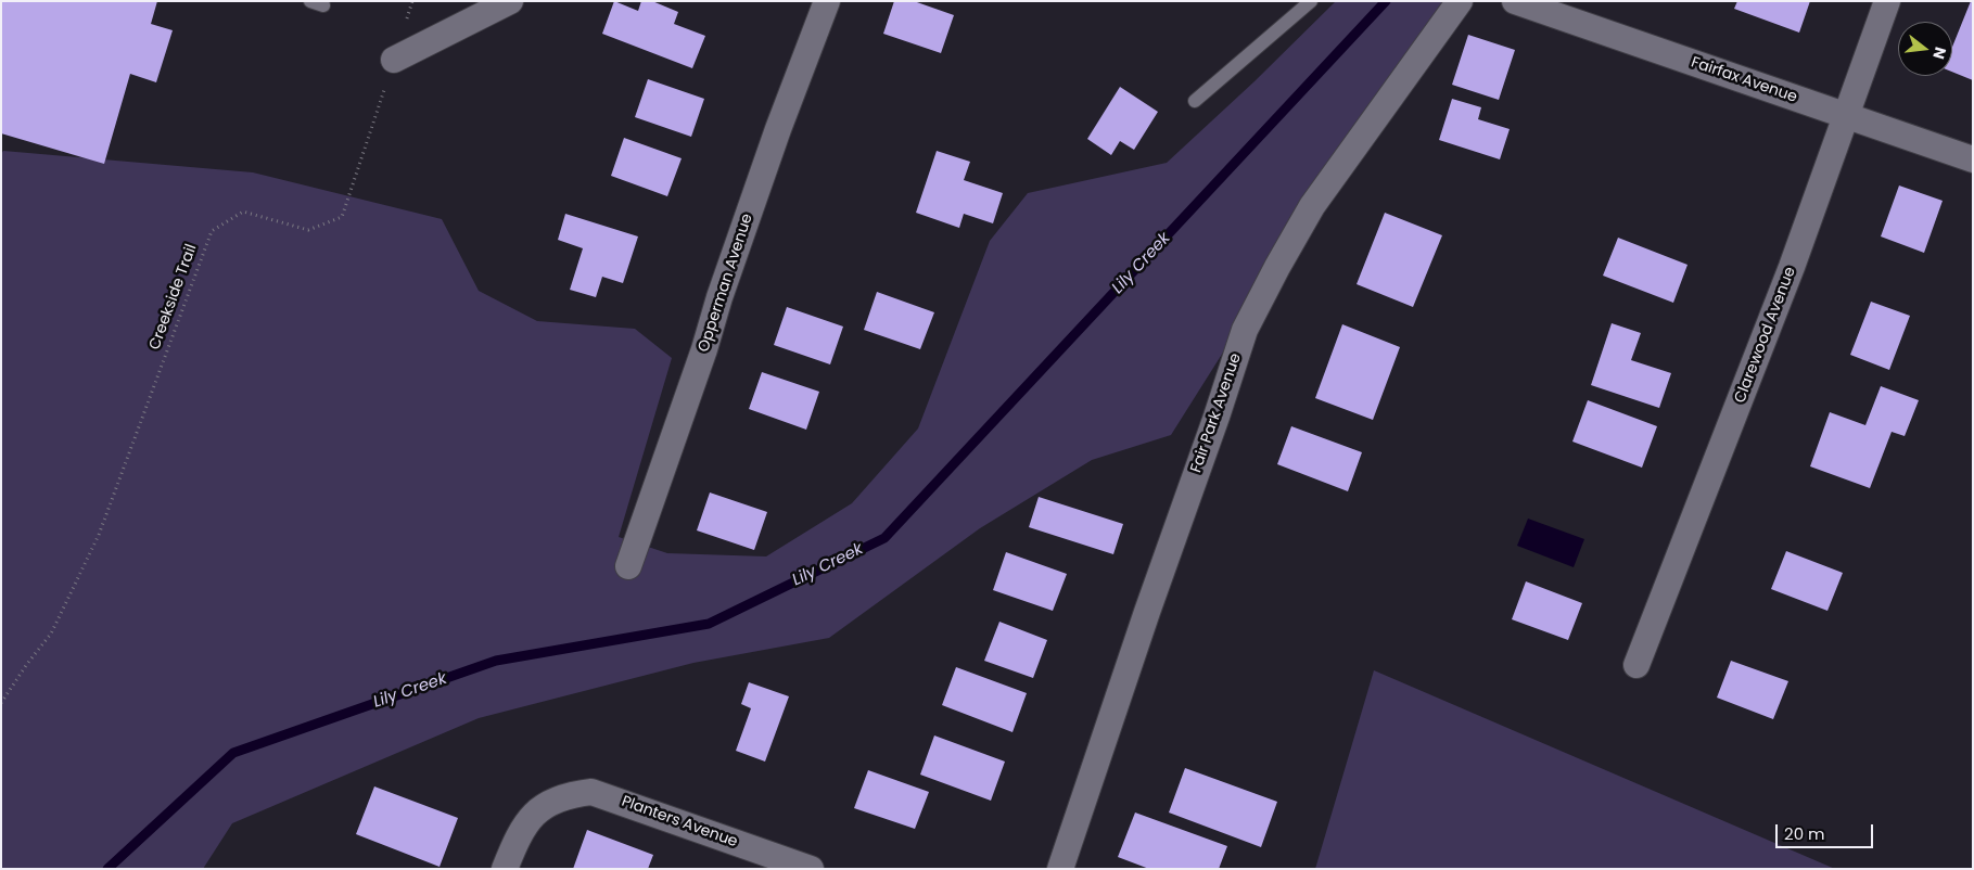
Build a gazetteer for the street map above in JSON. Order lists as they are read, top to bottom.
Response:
{
  "streets": {
    "street": [
      "Fairfax Avenue",
      "Opperman Avenue",
      "Clarewood Avenue",
      "Fair Park Avenue",
      "Planters Avenue"
    ],
    "path": ["Creekside Trail"]
  },
  "crossings": [
    ["Fairfax Avenue", "Clarewood Avenue"]
  ],
  "water": ["Lily Creek"],
  "scale_bar": "20 m",
  "north": "right"
}
